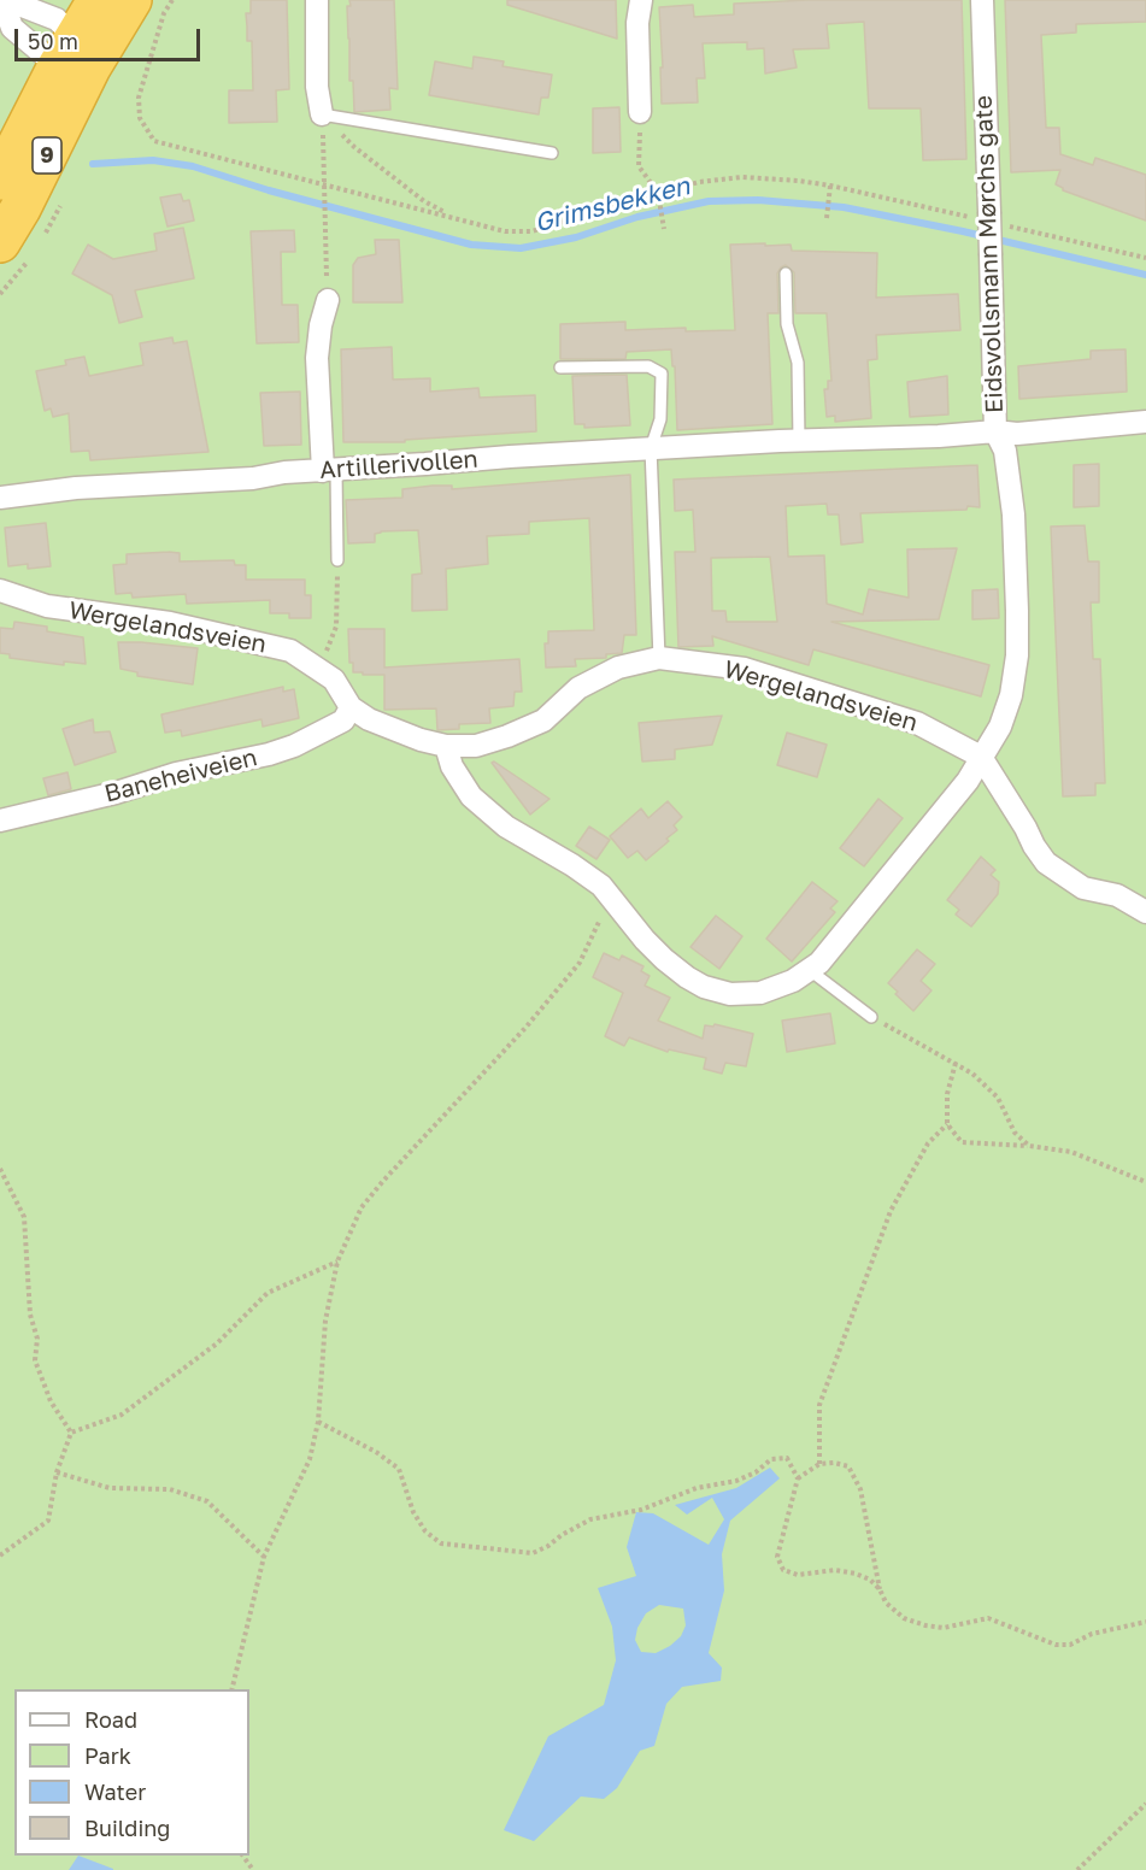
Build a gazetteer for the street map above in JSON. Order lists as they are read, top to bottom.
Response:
{
  "streets": {
    "highway": ["9"],
    "street": [
      "Eidsvollsmann Mørchs gate",
      "Artillerivollen",
      "Wergelandsveien",
      "Baneheiveien"
    ]
  },
  "crossings": [
    ["Eidsvollsmann Mørchs gate", "Artillerivollen"],
    ["Eidsvollsmann Mørchs gate", "Wergelandsveien"],
    ["Wergelandsveien", "Baneheiveien"]
  ],
  "water": ["Grimsbekken"],
  "legend": [
    "Road",
    "Park",
    "Water",
    "Building"
  ],
  "scale_bar": "50 m"
}
